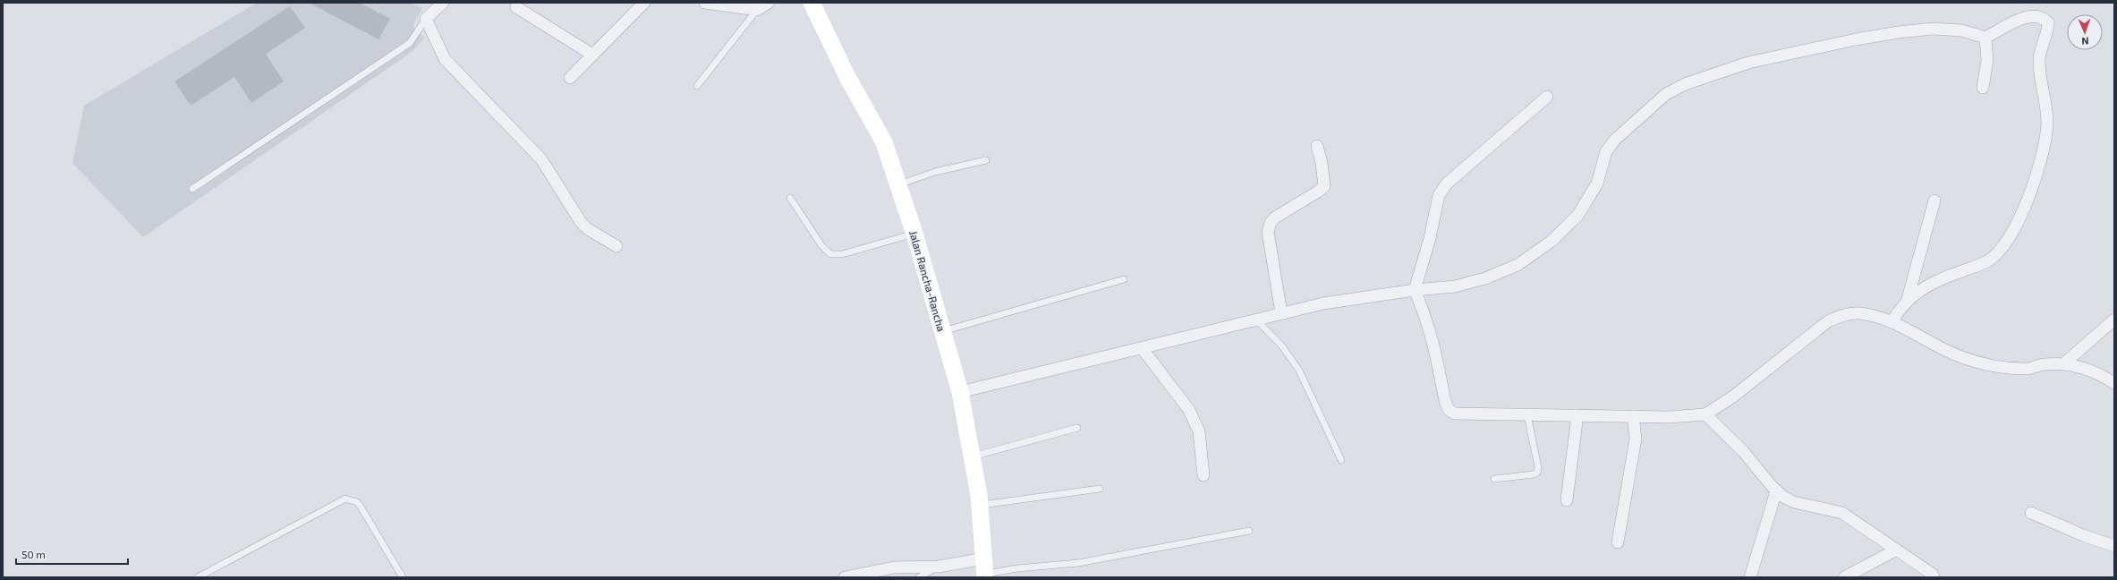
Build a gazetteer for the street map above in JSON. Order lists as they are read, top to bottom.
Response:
{
  "streets": {
    "main road": ["Jalan Rancha-Rancha"]
  },
  "scale_bar": "50 m",
  "north": "bottom"
}
